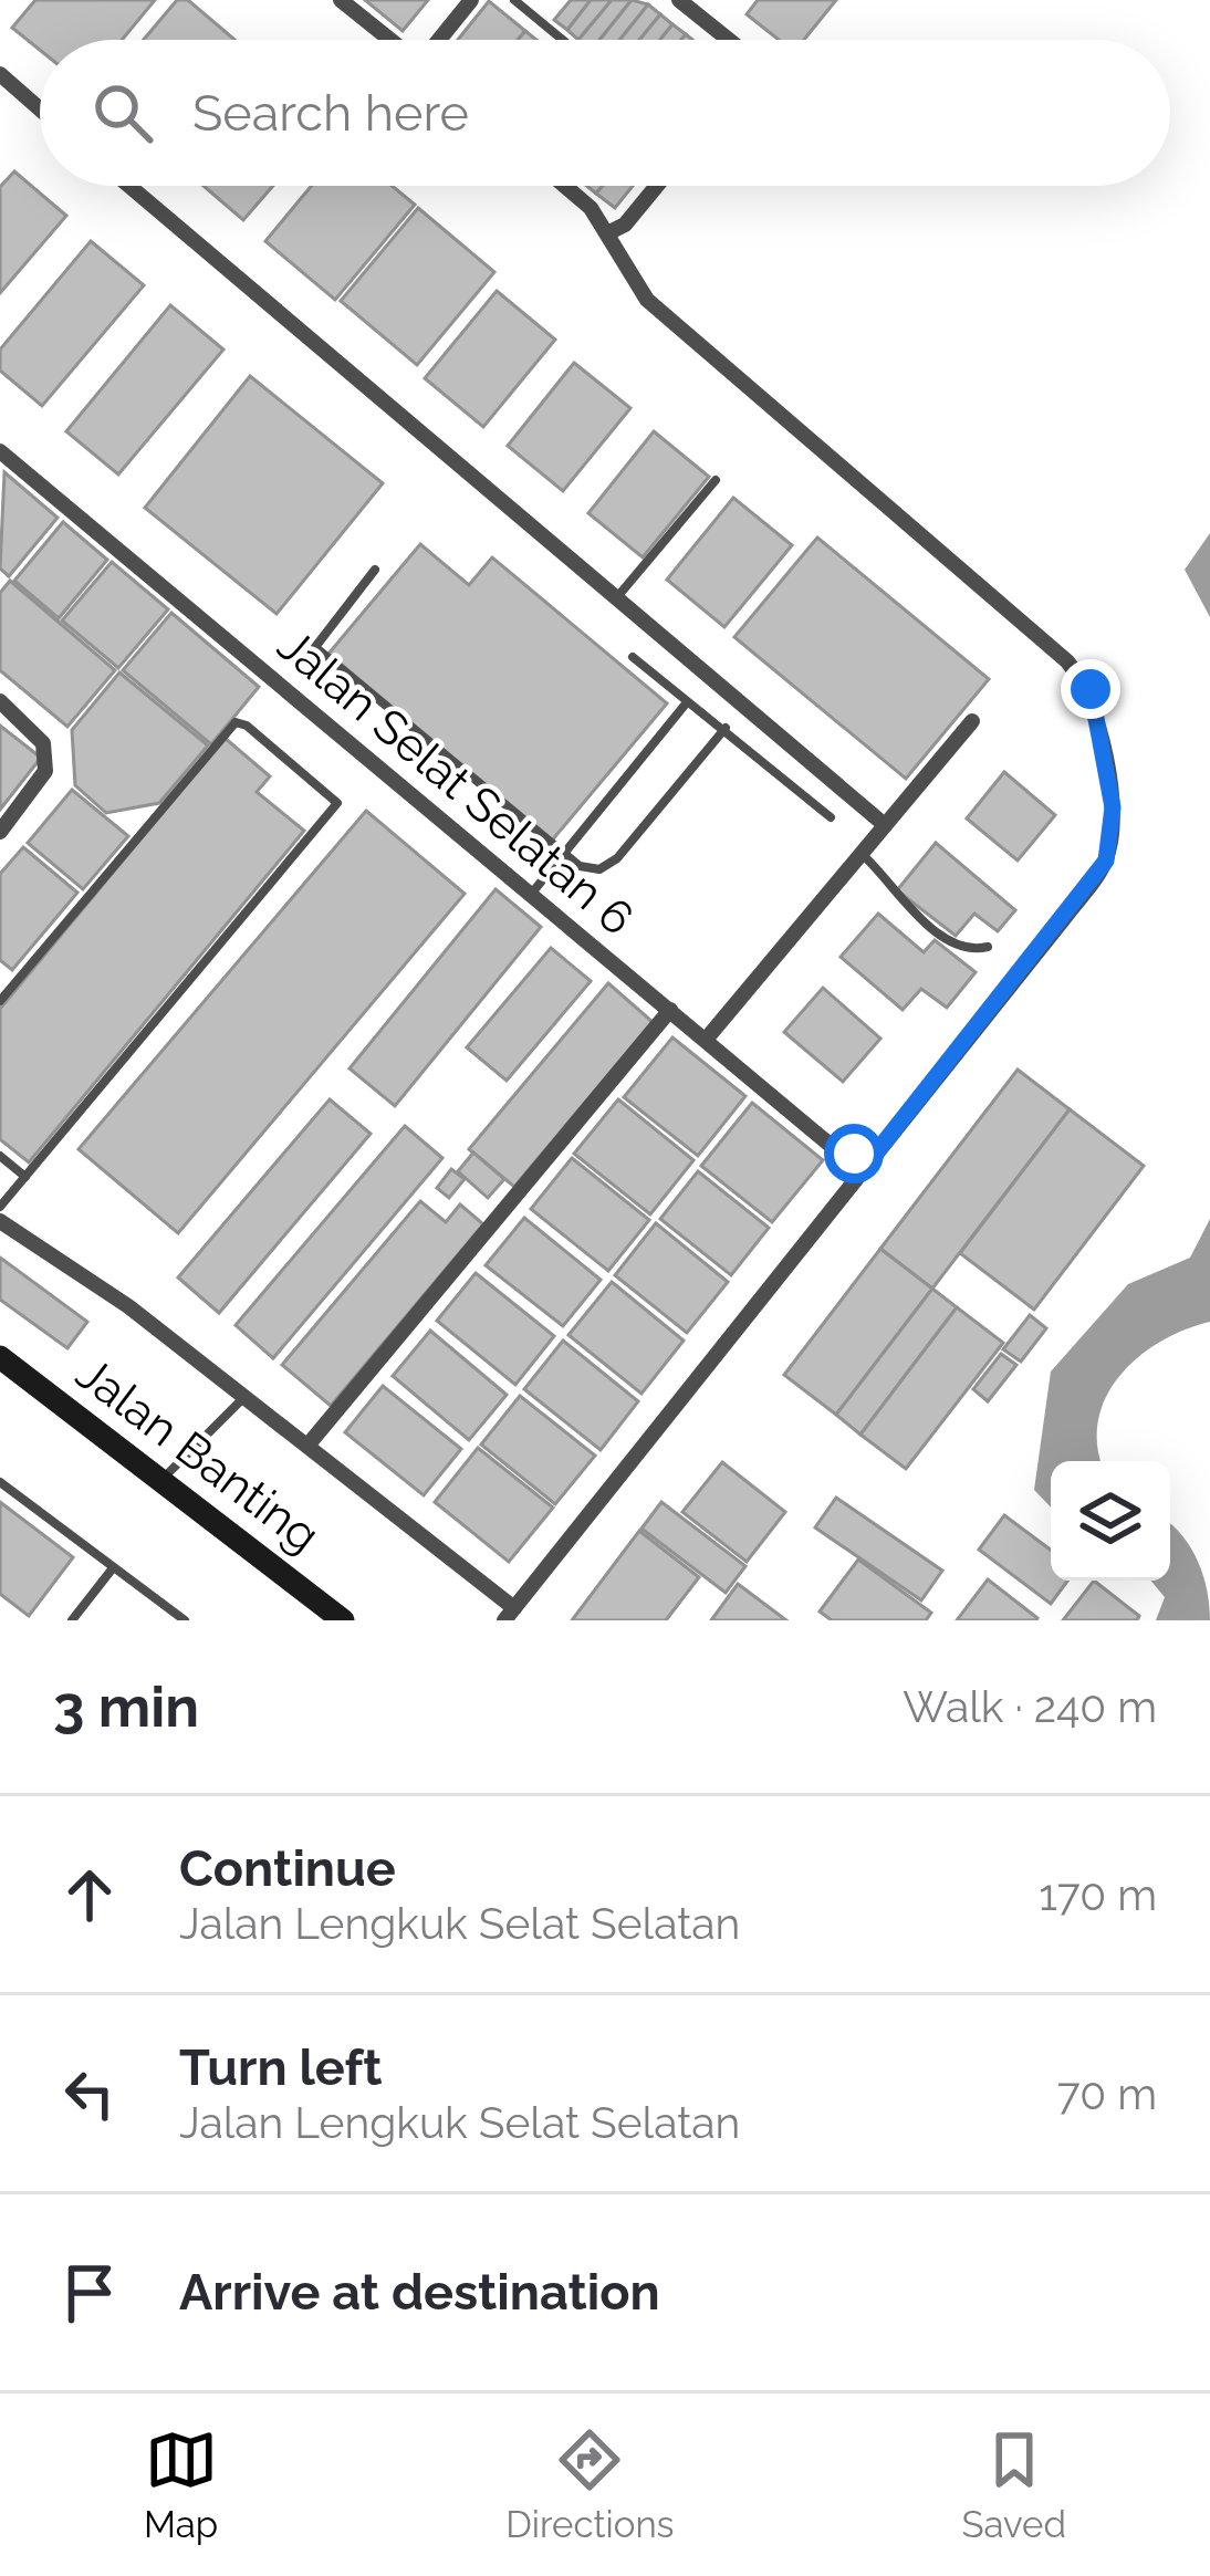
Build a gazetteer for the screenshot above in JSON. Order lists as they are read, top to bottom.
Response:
{
  "streets": {
    "main road": ["Jalan Banting"],
    "street": ["Jalan Selat Selatan 6"]
  },
  "page": {
    "search": "Search here",
    "heading": ["3 min", "Walk · 240 m"],
    "list": [
      ["Continue", "Jalan Lengkuk Selat Selatan", "170 m"],
      ["Turn left", "Jalan Lengkuk Selat Selatan", "70 m"],
      "Arrive at destination"
    ],
    "nav": ["Map", "Directions", "Saved"]
  }
}
